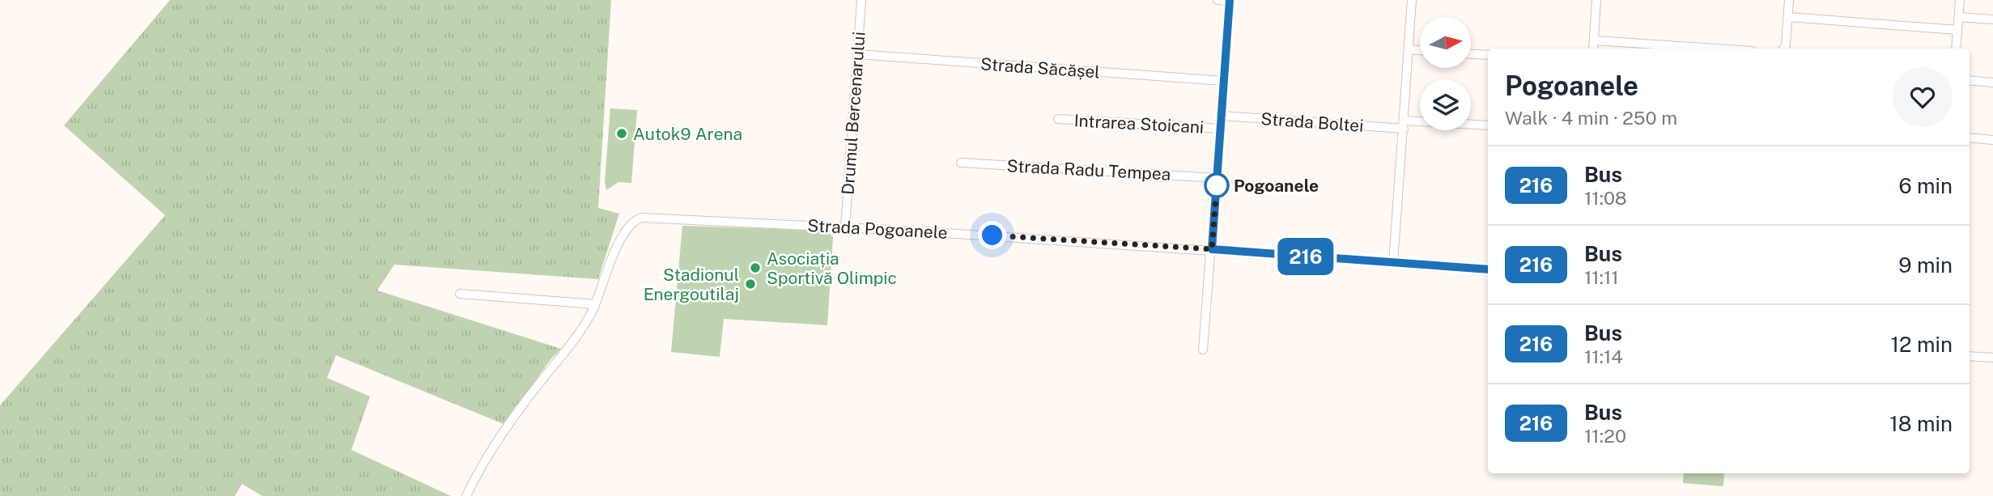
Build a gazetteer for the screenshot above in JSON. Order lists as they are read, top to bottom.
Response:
{
  "streets": {
    "street": [
      "Strada Săcășel",
      "Drumul Bercenarului",
      "Strada Boltei",
      "Intrarea Stoicani",
      "Strada Radu Tempea",
      "Strada Pogoanele"
    ]
  },
  "crossings": [
    ["Strada Săcășel", "Drumul Bercenarului"],
    ["Drumul Bercenarului", "Strada Pogoanele"]
  ],
  "places": [
    "Autok9 Arena",
    "Pogoanele",
    "Asociația Sportivă Olimpic",
    "Stadionul Energoutilaj"
  ],
  "lines": ["bus line 216"],
  "north": "right",
  "page": {
    "on_map": "216",
    "heading": ["Pogoanele", "Walk · 4 min · 250 m"],
    "list": [
      {
        "mark": "216",
        "name": "Bus",
        "note": "11:08",
        "value": "6 min"
      },
      {
        "mark": "216",
        "name": "Bus",
        "note": "11:11",
        "value": "9 min"
      },
      {
        "mark": "216",
        "name": "Bus",
        "note": "11:14",
        "value": "12 min"
      },
      {
        "mark": "216",
        "name": "Bus",
        "note": "11:20",
        "value": "18 min"
      }
    ]
  }
}
